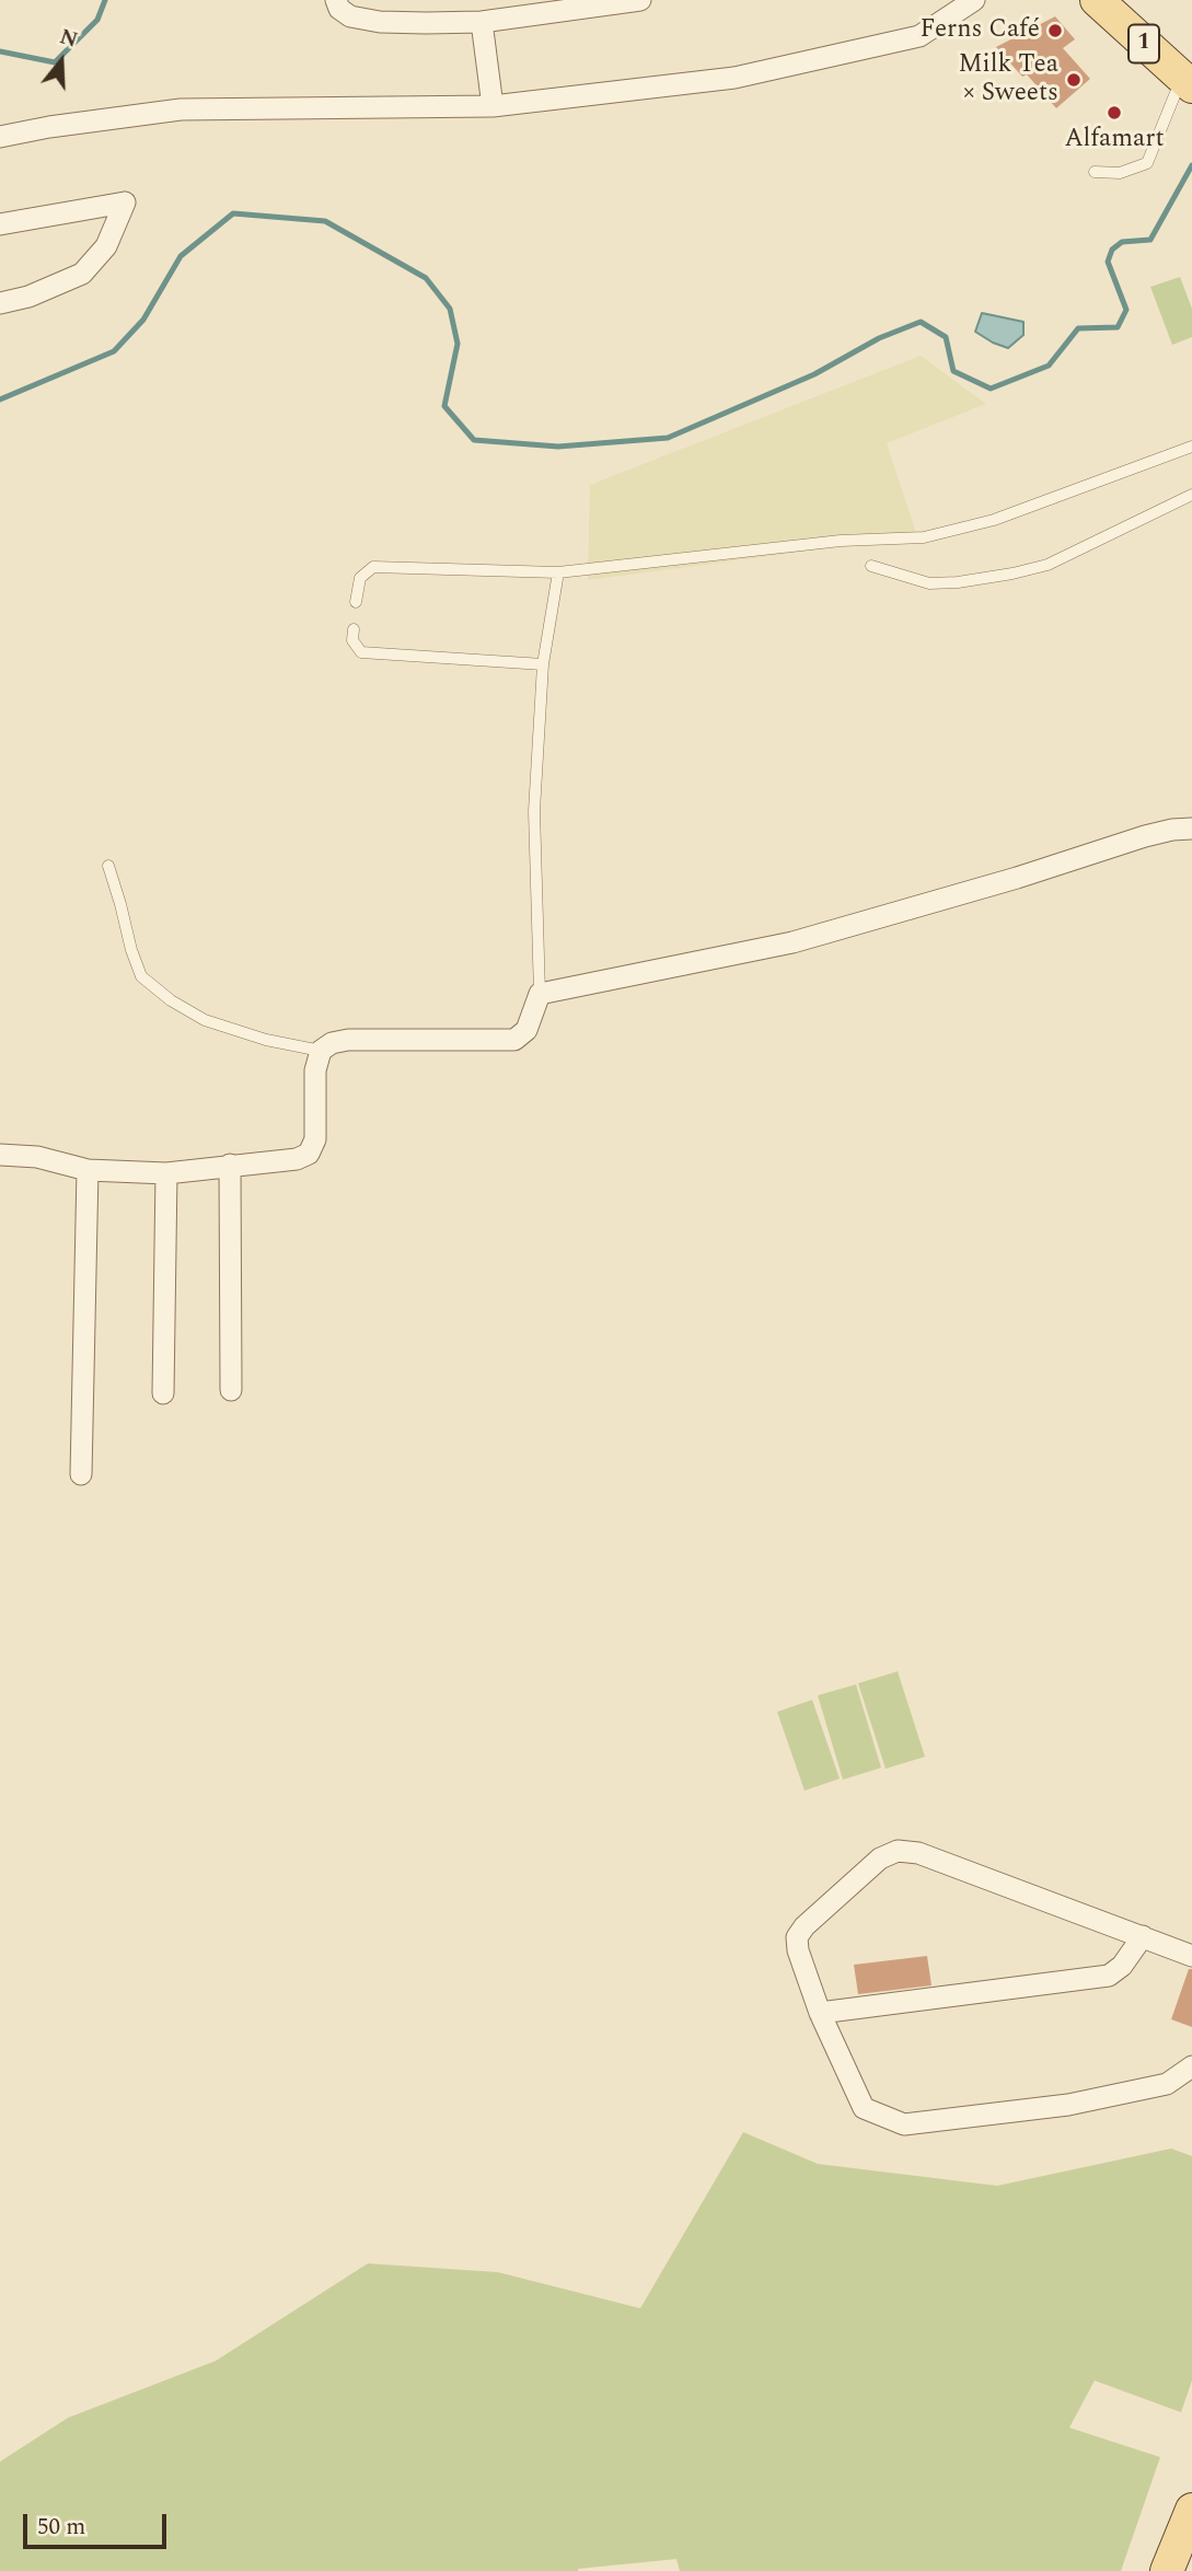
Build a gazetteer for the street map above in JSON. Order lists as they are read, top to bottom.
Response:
{
  "streets": {
    "main road": ["1"]
  },
  "places": ["Ferns Café", "Milk Tea × Sweets", "Alfamart"],
  "scale_bar": "50 m",
  "north": "top"
}
